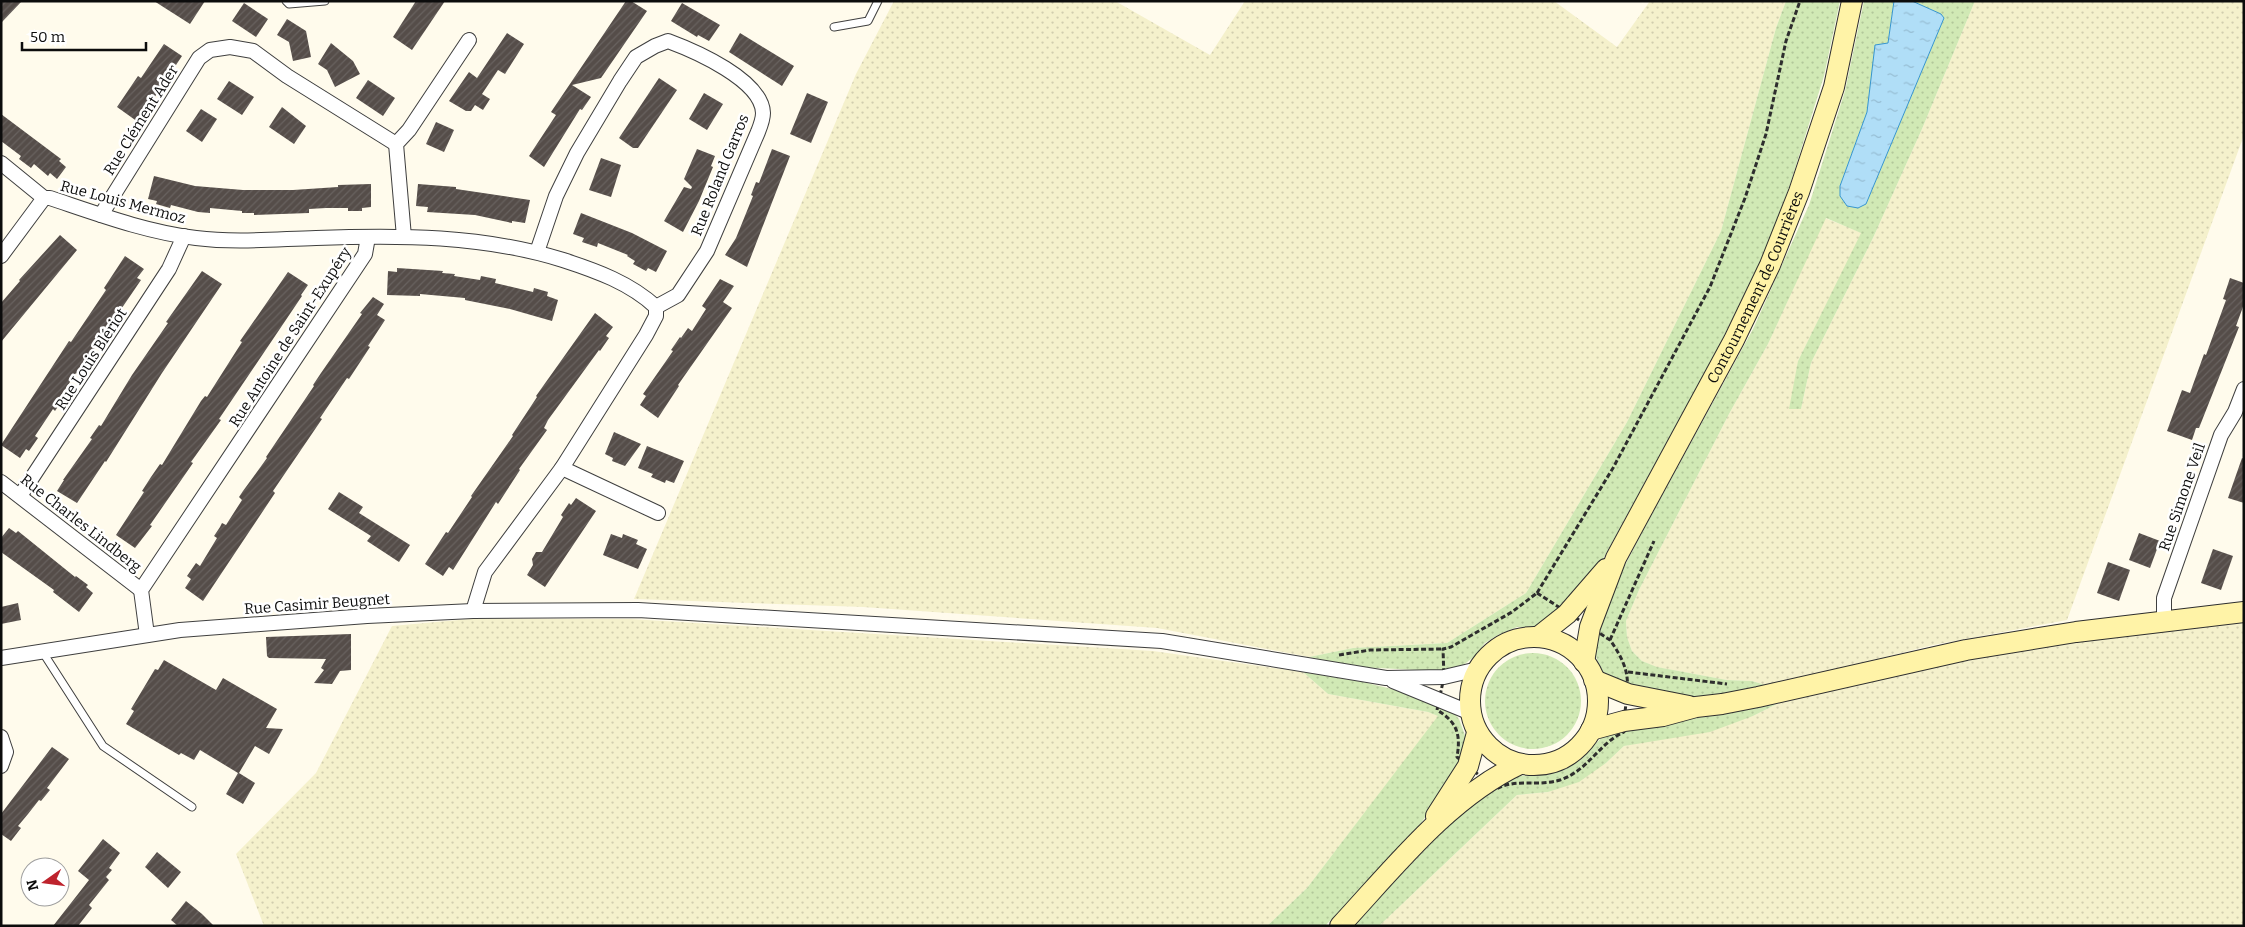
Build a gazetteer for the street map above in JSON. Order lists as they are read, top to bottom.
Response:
{
  "streets": {
    "main road": ["Contournement de Courrières"],
    "street": [
      "Rue Clément Ader",
      "Rue Roland Garros",
      "Rue Louis Mermoz",
      "Rue Antoine de Saint-Exupéry",
      "Rue Louis Blériot",
      "Rue Simone Veil",
      "Rue Charles Lindberg",
      "Rue Casimir Beugnet"
    ]
  },
  "crossings": [
    ["Rue Clément Ader", "Rue Louis Mermoz"],
    ["Rue Roland Garros", "Rue Antoine de Saint-Exupéry"],
    ["Rue Louis Mermoz", "Rue Antoine de Saint-Exupéry"],
    ["Rue Louis Mermoz", "Rue Louis Blériot"],
    ["Rue Antoine de Saint-Exupéry", "Rue Charles Lindberg"],
    ["Rue Louis Blériot", "Rue Charles Lindberg"]
  ],
  "scale_bar": "50 m",
  "north": "left"
}
